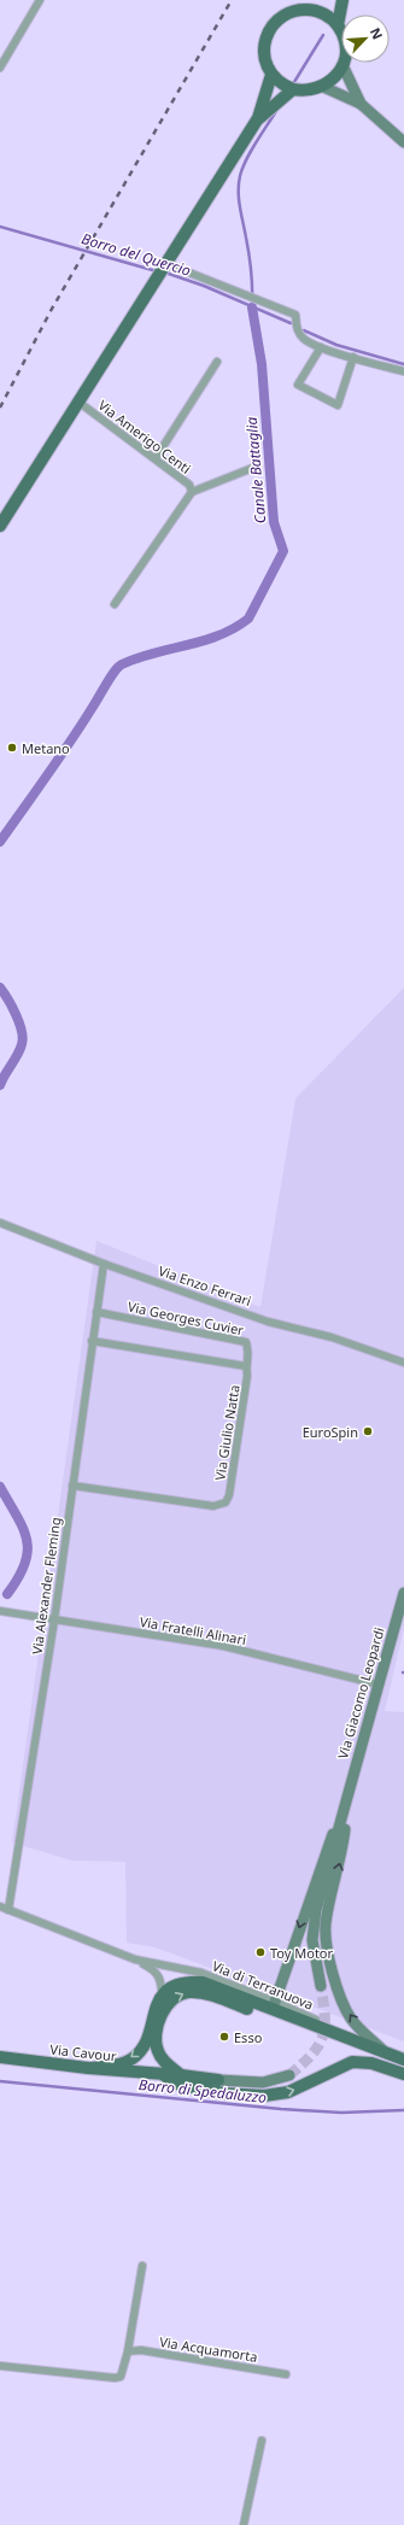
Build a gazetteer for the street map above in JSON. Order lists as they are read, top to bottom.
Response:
{
  "streets": {
    "main road": ["Via Cavour"],
    "street": [
      "Via Amerigo Centi",
      "Via Enzo Ferrari",
      "Via Georges Cuvier",
      "Via Giulio Natta",
      "Via Alexander Fleming",
      "Via Fratelli Alinari",
      "Via Giacomo Leopardi",
      "Via di Terranuova",
      "Via Acquamorta"
    ]
  },
  "crossings": [
    ["Via Enzo Ferrari", "Via Alexander Fleming"],
    ["Via Georges Cuvier", "Via Giulio Natta"],
    ["Via Georges Cuvier", "Via Alexander Fleming"],
    ["Via Giulio Natta", "Via Alexander Fleming"],
    ["Via Alexander Fleming", "Via Fratelli Alinari"],
    ["Via Alexander Fleming", "Via di Terranuova"],
    ["Via Fratelli Alinari", "Via Giacomo Leopardi"],
    ["Via Giacomo Leopardi", "Via di Terranuova"]
  ],
  "water": ["Borro del Quercio", "Canale Battaglia", "Borro di Spedaluzzo"],
  "places": [
    "Metano",
    "EuroSpin",
    "Toy Motor",
    "Esso"
  ],
  "north": "top right"
}
